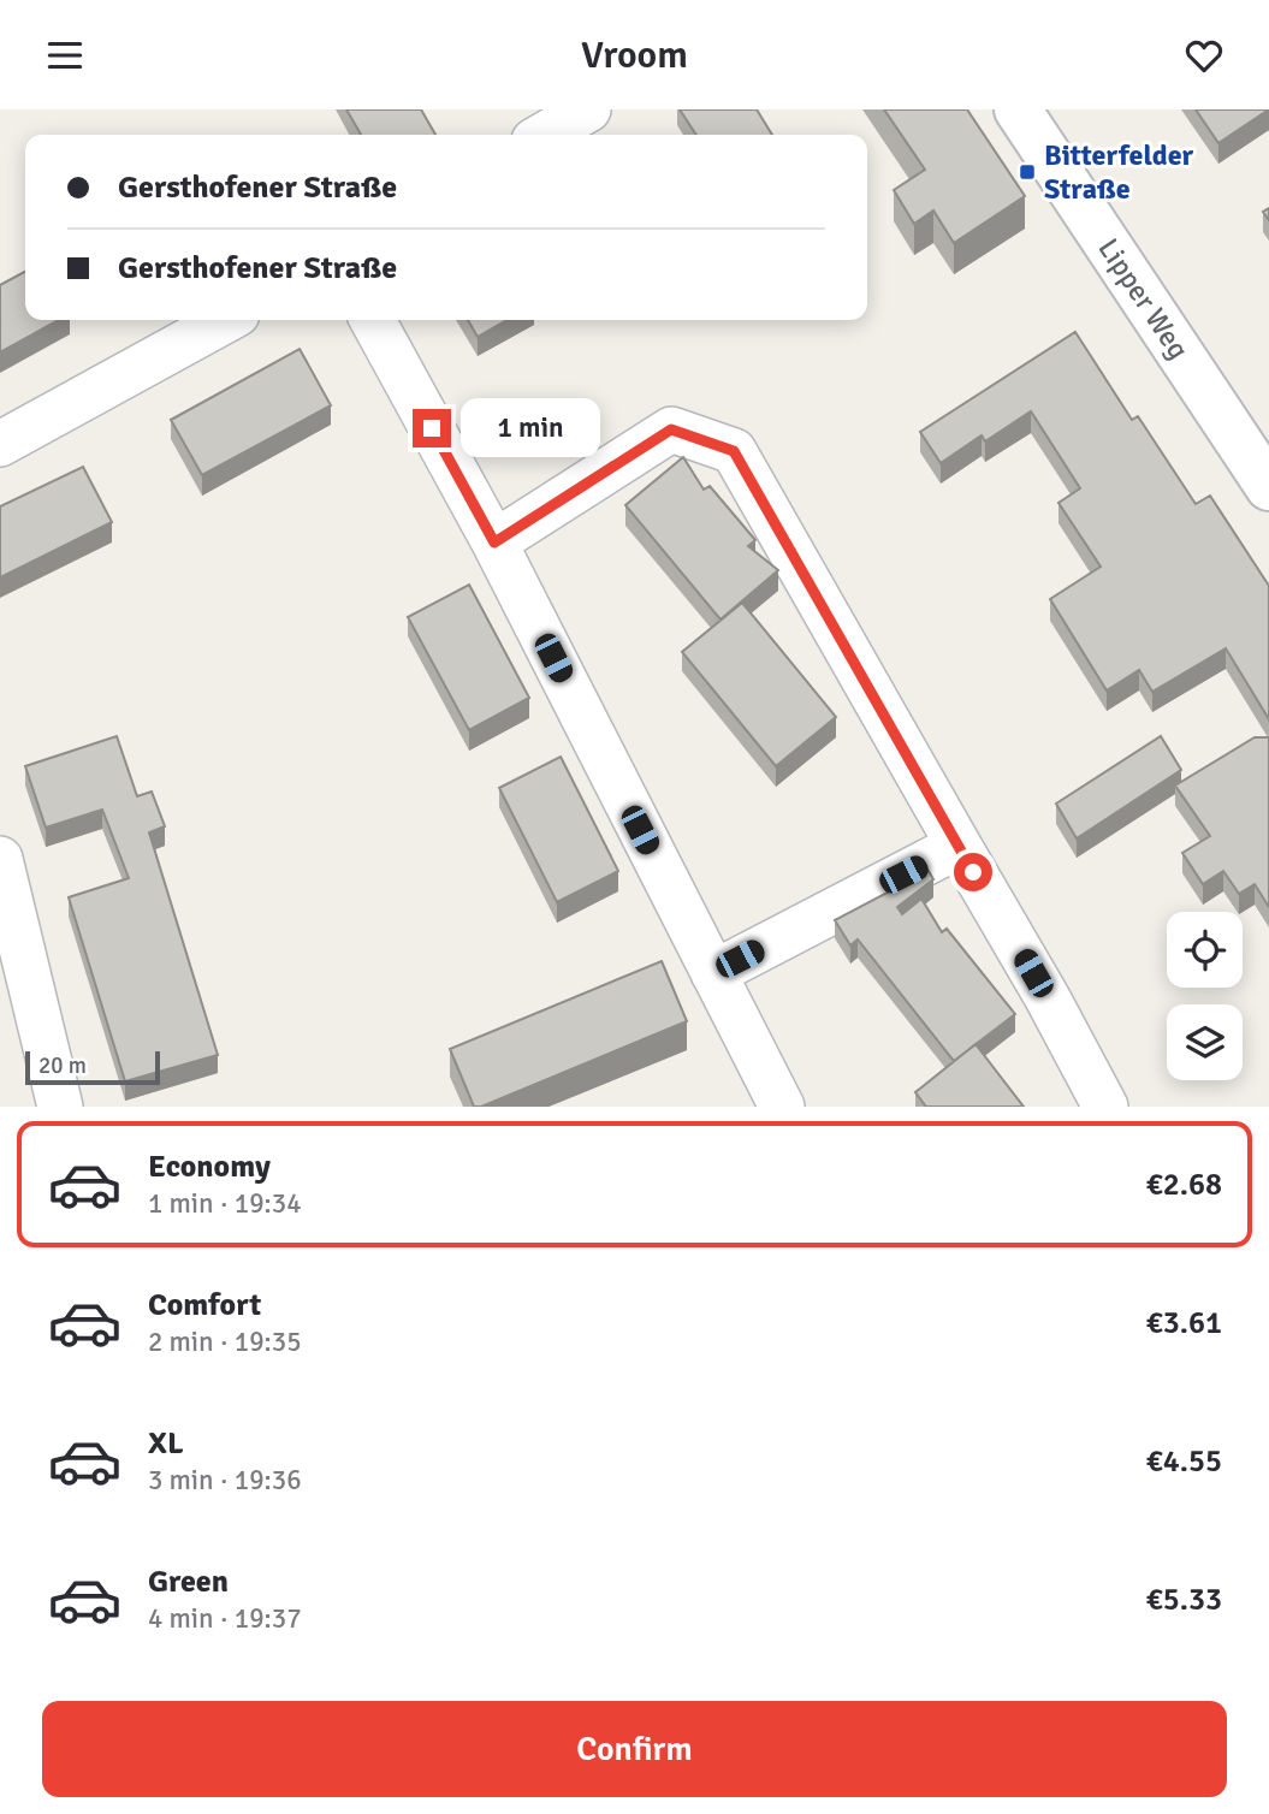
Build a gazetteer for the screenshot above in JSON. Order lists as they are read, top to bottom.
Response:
{
  "streets": {
    "street": ["Lipper Weg"]
  },
  "places": {
    "transit": ["Bitterfelder Straße"]
  },
  "scale_bar": "20 m",
  "page": {
    "header": "Vroom",
    "banner": ["Gersthofener Straße", "Gersthofener Straße"],
    "bubble": "1 min",
    "scale": "20 m",
    "list": [
      {
        "name": "Economy",
        "note": "1 min · 19:34",
        "value": "€2.68"
      },
      {
        "name": "Comfort",
        "note": "2 min · 19:35",
        "value": "€3.61"
      },
      {
        "name": "XL",
        "note": "3 min · 19:36",
        "value": "€4.55"
      },
      {
        "name": "Green",
        "note": "4 min · 19:37",
        "value": "€5.33"
      }
    ],
    "buttons": "Confirm"
  }
}
